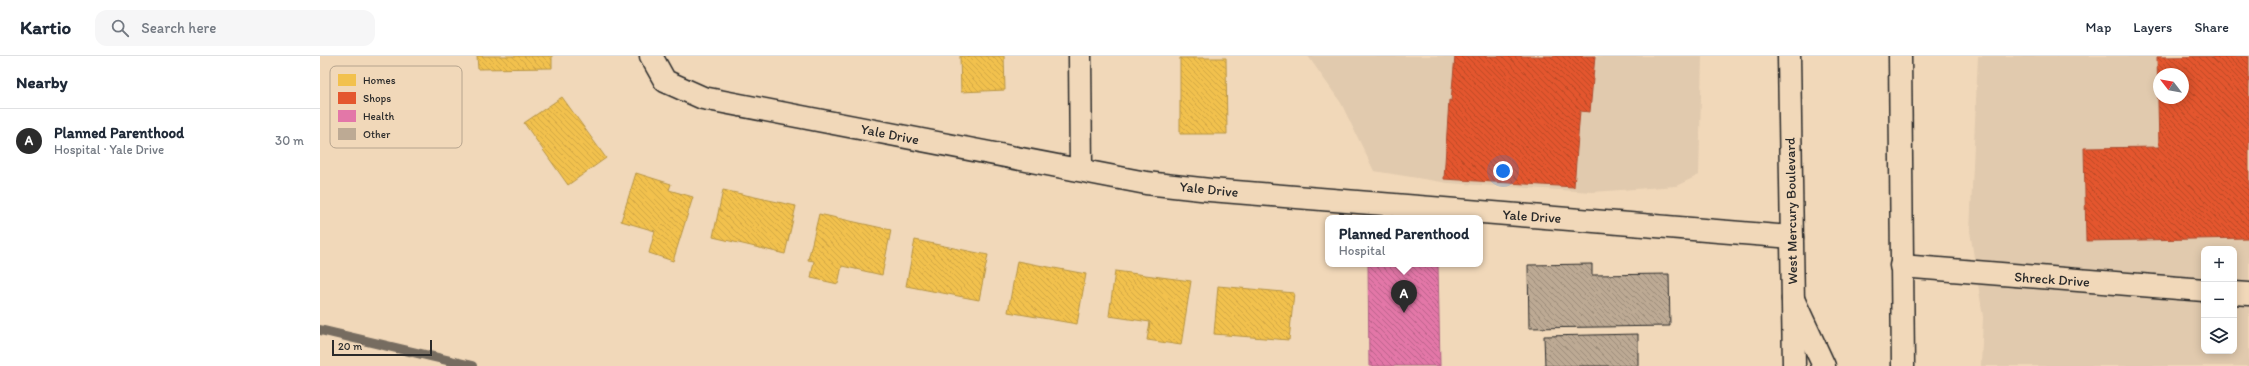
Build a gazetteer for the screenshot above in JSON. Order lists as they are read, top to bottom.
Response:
{
  "streets": {
    "main road": ["Yale Drive", "West Mercury Boulevard", "Shreck Drive"]
  },
  "crossings": [
    ["Yale Drive", "West Mercury Boulevard"]
  ],
  "legend": [
    "Homes",
    "Shops",
    "Health",
    "Other"
  ],
  "scale_bar": "20 m",
  "north": "top left",
  "page": {
    "header": "Kartio",
    "search": "Search here",
    "nav": ["Map", "Layers", "Share"],
    "heading": "Nearby",
    "list": [
      {
        "mark": "A",
        "name": "Planned Parenthood",
        "note": "Hospital · Yale Drive",
        "value": "30 m"
      }
    ],
    "popup": ["Planned Parenthood", "Hospital"],
    "map_buttons": ["+", "−"],
    "pins": "A",
    "scale": "20 m"
  }
}
